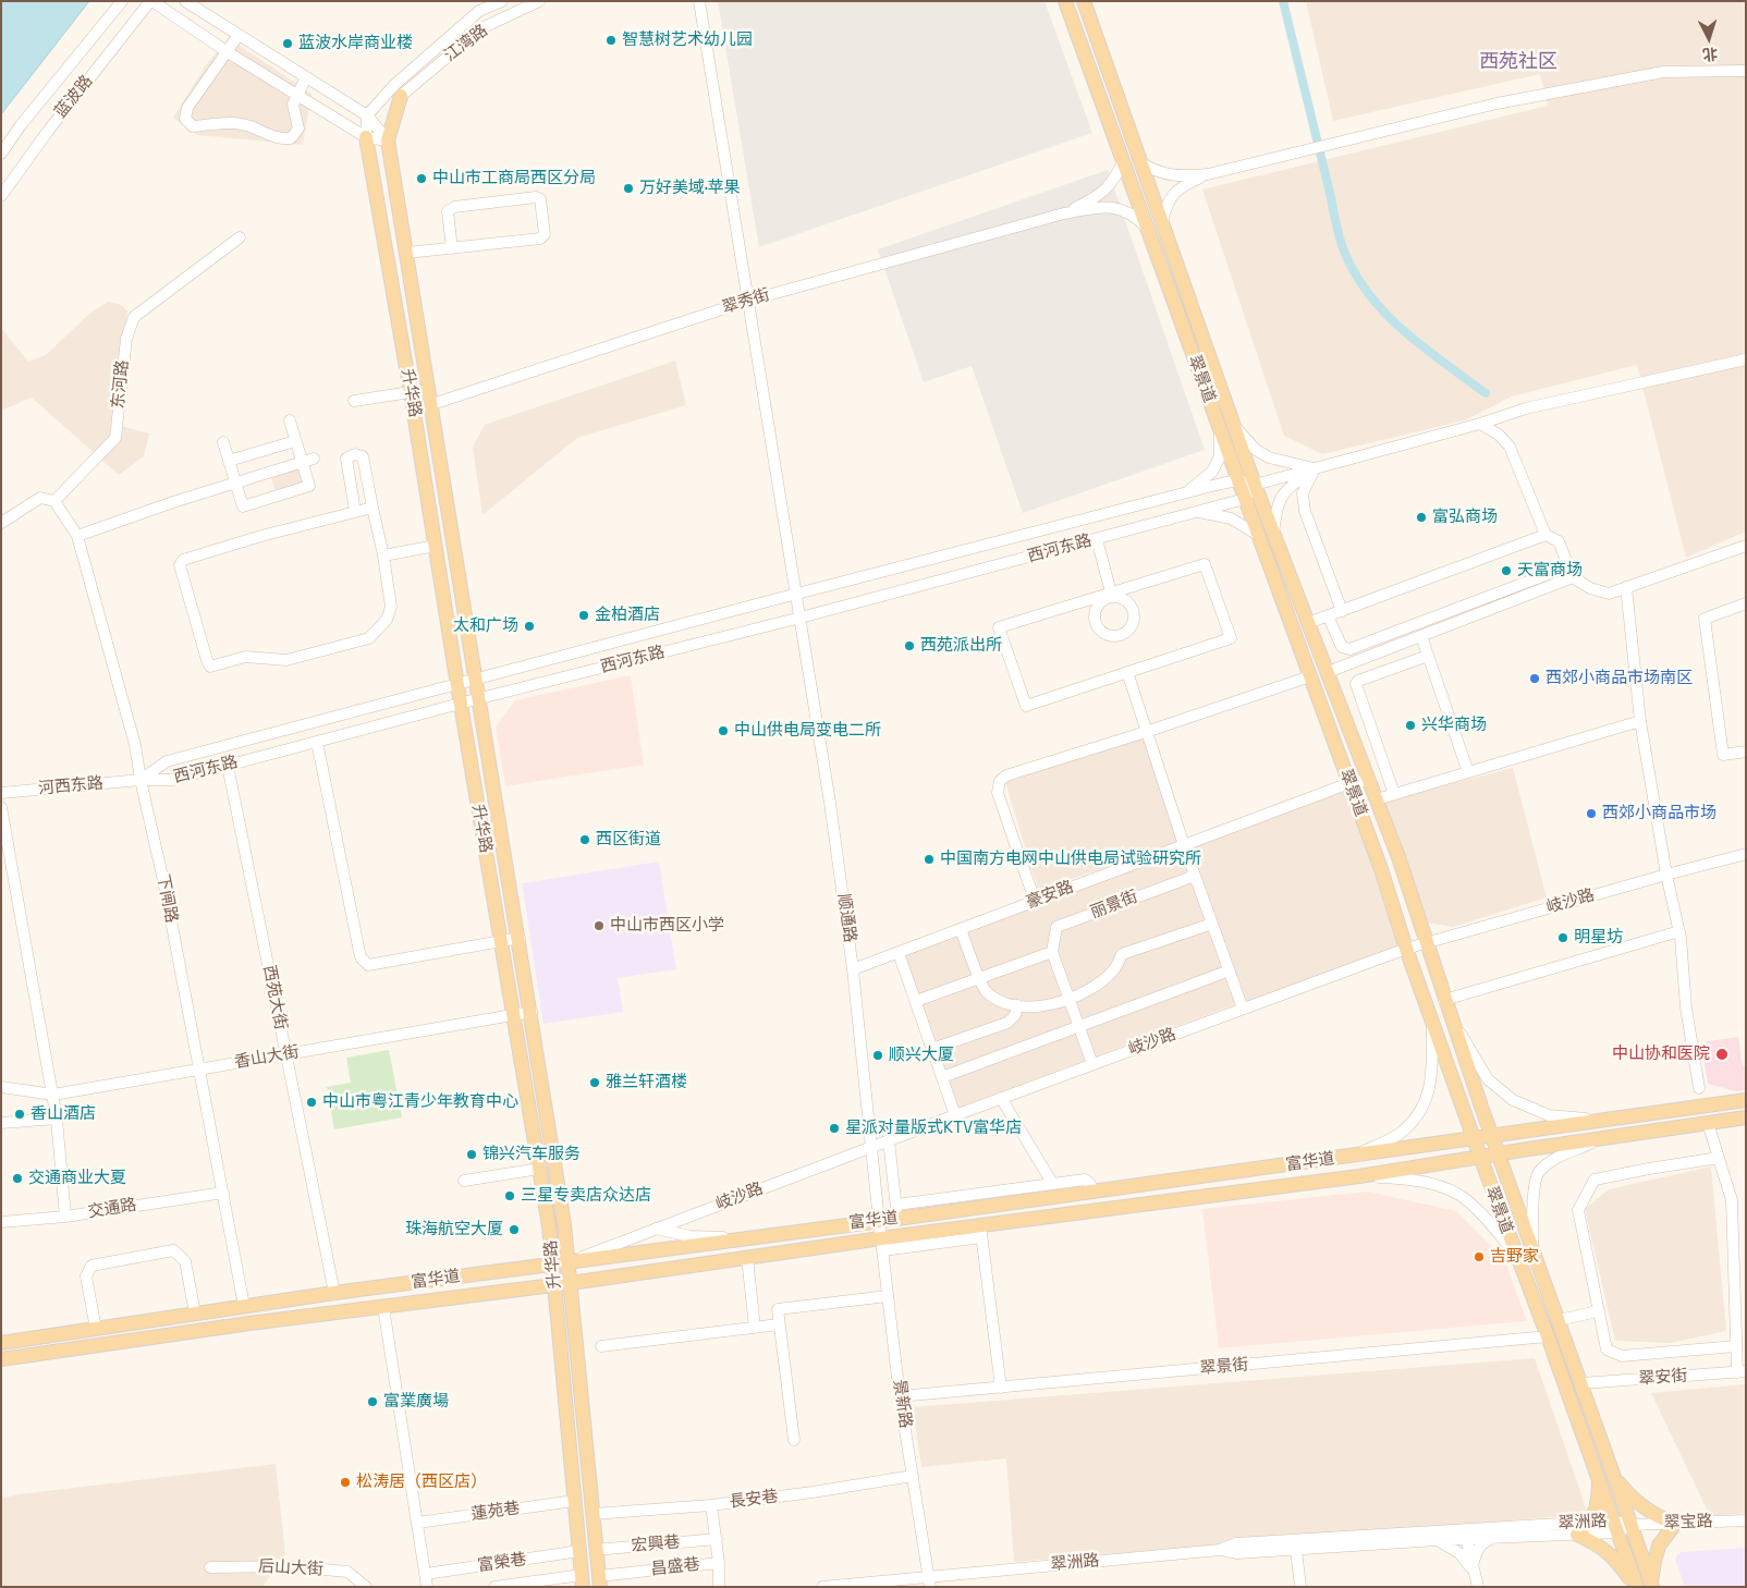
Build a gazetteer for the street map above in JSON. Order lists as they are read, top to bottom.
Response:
{
  "streets": {
    "main road": ["翠景道", "升华路", "富华道"],
    "street": [
      "江湾路",
      "蓝波路",
      "翠秀街",
      "东河路",
      "西河东路",
      "河西东路",
      "豪安路",
      "下闸路",
      "岐沙路",
      "丽景街",
      "顺通路",
      "西苑大街",
      "香山大街",
      "交通路",
      "翠景街",
      "翠安街",
      "景新路",
      "長安巷",
      "蓮苑巷",
      "翠洲路",
      "翠宝路",
      "宏興巷",
      "富榮巷",
      "昌盛巷",
      "后山大街"
    ]
  },
  "crossings": [
    ["江湾路", "升华路"],
    ["翠秀街", "升华路"],
    ["翠秀街", "顺通路"],
    ["翠景道", "西河东路"],
    ["翠景道", "豪安路"],
    ["翠景道", "岐沙路"],
    ["翠景道", "富华道"],
    ["翠景道", "翠景街"],
    ["翠景道", "翠安街"],
    ["翠景道", "翠洲路"],
    ["翠景道", "翠宝路"],
    ["东河路", "下闸路"],
    ["升华路", "西河东路"],
    ["升华路", "岐沙路"],
    ["升华路", "香山大街"],
    ["升华路", "富华道"],
    ["升华路", "長安巷"],
    ["升华路", "蓮苑巷"],
    ["升华路", "宏興巷"],
    ["升华路", "富榮巷"],
    ["升华路", "昌盛巷"],
    ["西河东路", "河西东路"],
    ["西河东路", "下闸路"],
    ["西河东路", "顺通路"],
    ["西河东路", "西苑大街"],
    ["河西东路", "下闸路"],
    ["豪安路", "顺通路"],
    ["下闸路", "香山大街"],
    ["下闸路", "富华道"],
    ["下闸路", "交通路"],
    ["岐沙路", "顺通路"],
    ["岐沙路", "富华道"],
    ["顺通路", "富华道"],
    ["顺通路", "景新路"],
    ["西苑大街", "香山大街"],
    ["西苑大街", "富华道"],
    ["富华道", "景新路"],
    ["翠景街", "景新路"],
    ["景新路", "長安巷"],
    ["景新路", "翠洲路"],
    ["翠洲路", "翠宝路"]
  ],
  "districts": ["西苑社区"],
  "places": [
    "智慧树艺术幼儿园",
    "蓝波水岸商业楼",
    "中山市工商局西区分局",
    "万好美域·苹果",
    "富弘商场",
    "天富商场",
    "金柏酒店",
    "太和广场",
    "西苑派出所",
    "西郊小商品市场南区",
    "兴华商场",
    "中山供电局变电二所",
    "西郊小商品市场",
    "西区街道",
    "中国南方电网中山供电局试验研究所",
    "中山市西区小学",
    "明星坊",
    "中山协和医院",
    "顺兴大厦",
    "雅兰轩酒楼",
    "中山市粤江青少年教育中心",
    "香山酒店",
    "星派对量版式KTV富华店",
    "锦兴汽车服务",
    "交通商业大夏",
    "三星专卖店众达店",
    "珠海航空大厦",
    "吉野家",
    "富業廣場",
    "松涛居（西区店）"
  ],
  "north": "bottom"
}
